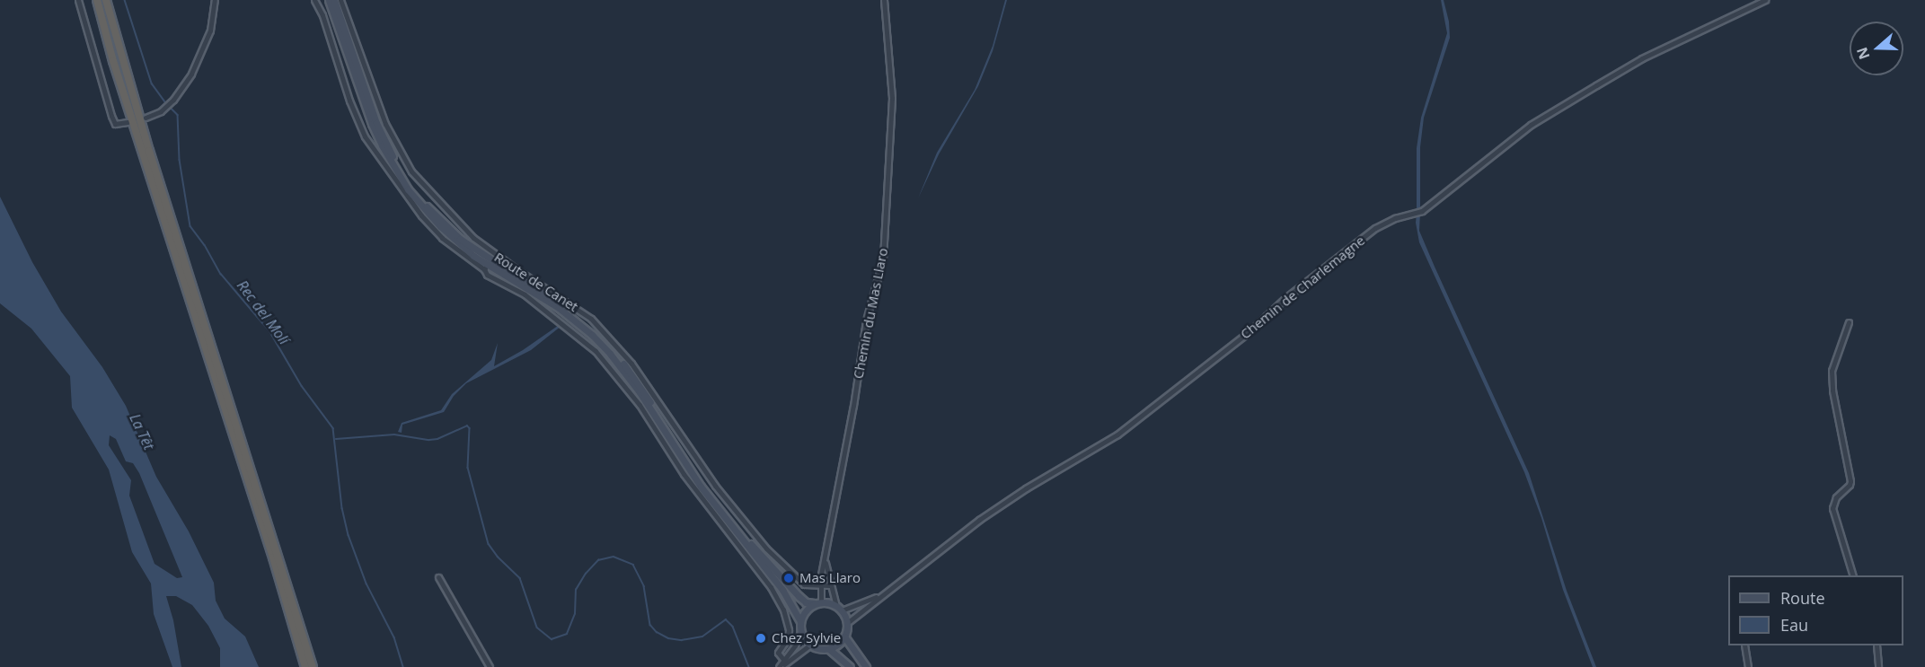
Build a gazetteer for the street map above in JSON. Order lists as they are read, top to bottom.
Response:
{
  "streets": {
    "main road": ["Route de Canet"],
    "street": ["Chemin de Charlemagne", "Chemin du Mas Llaro"]
  },
  "crossings": [
    ["Route de Canet", "Chemin de Charlemagne"],
    ["Route de Canet", "Chemin du Mas Llaro"],
    ["Chemin de Charlemagne", "Chemin du Mas Llaro"]
  ],
  "water": ["Rec del Molí", "La Têt"],
  "places": ["Mas Llaro", "Chez Sylvie"],
  "legend": ["Route", "Eau"],
  "north": "left"
}
